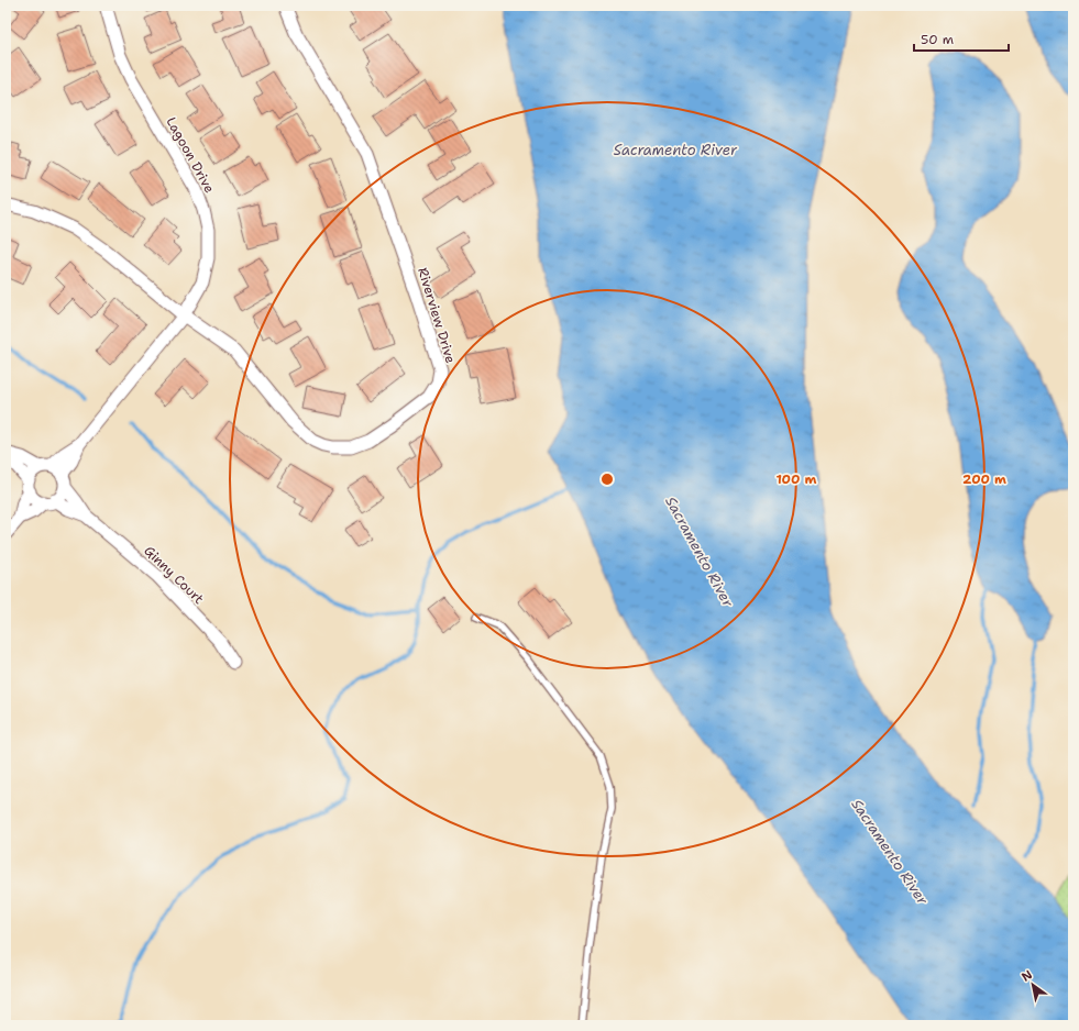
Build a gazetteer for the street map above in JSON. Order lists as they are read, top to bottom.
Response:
{
  "streets": {
    "street": ["Lagoon Drive", "Riverview Drive", "Ginny Court"]
  },
  "crossings": [
    ["Lagoon Drive", "Riverview Drive"]
  ],
  "water": ["Sacramento River"],
  "scale_bar": "50 m",
  "north": "top left",
  "rings": ["100 m", "200 m"]
}
